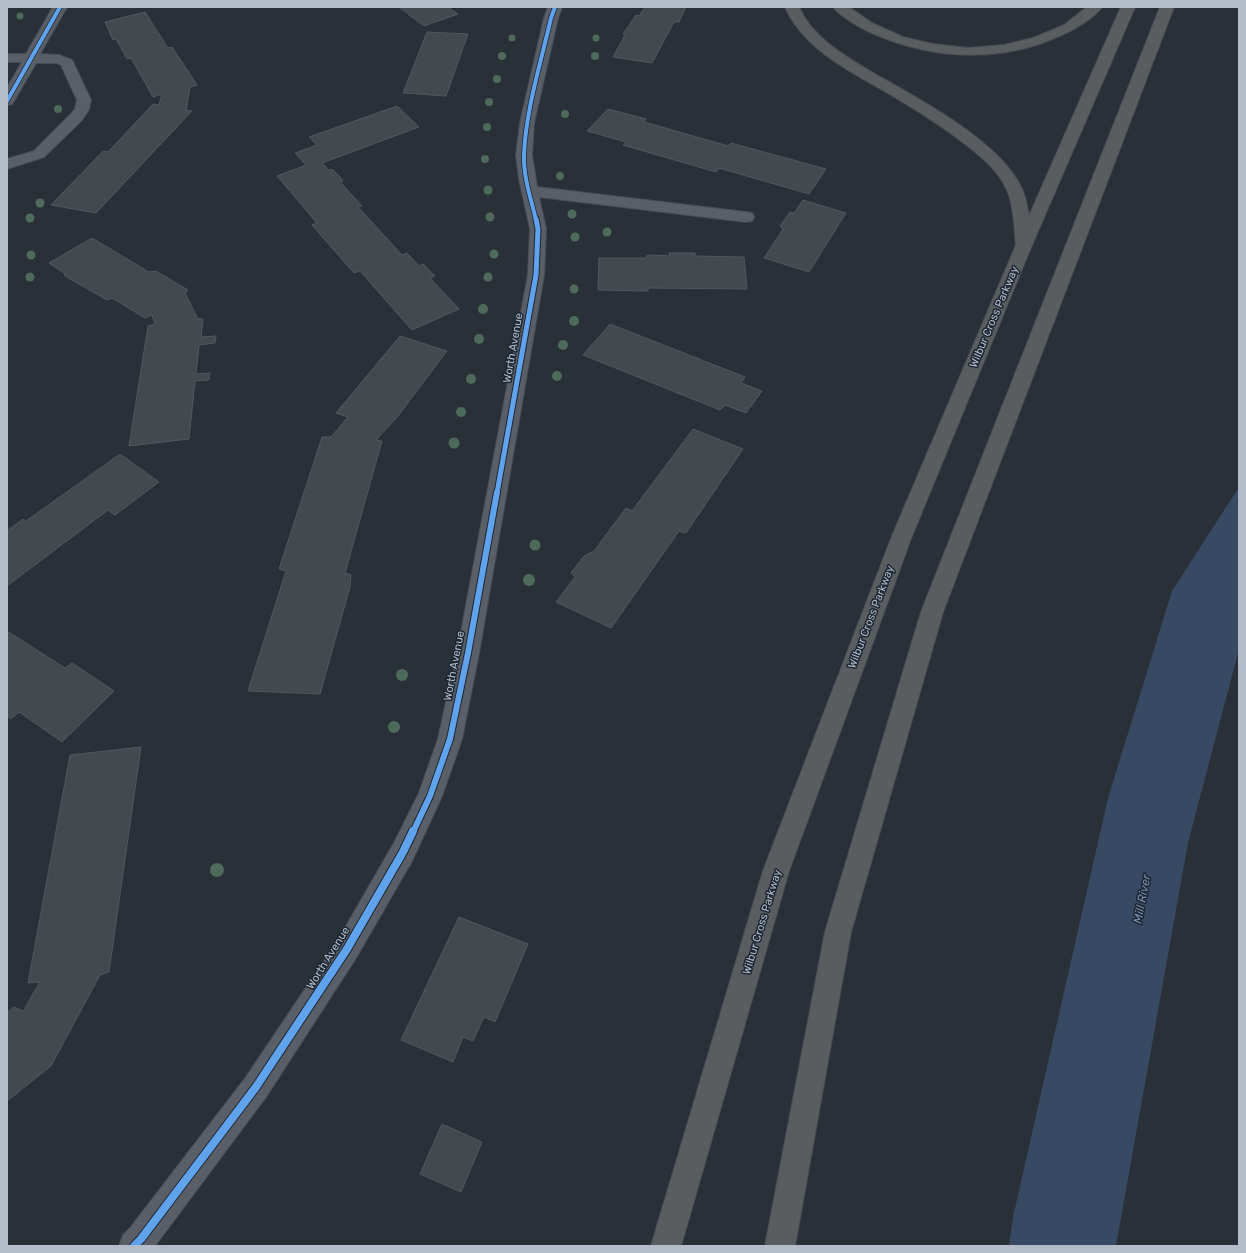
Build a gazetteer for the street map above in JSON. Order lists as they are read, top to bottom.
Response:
{
  "streets": {
    "highway": ["Wilbur Cross Parkway"],
    "street": ["Worth Avenue"]
  },
  "water": ["Mill River"]
}
